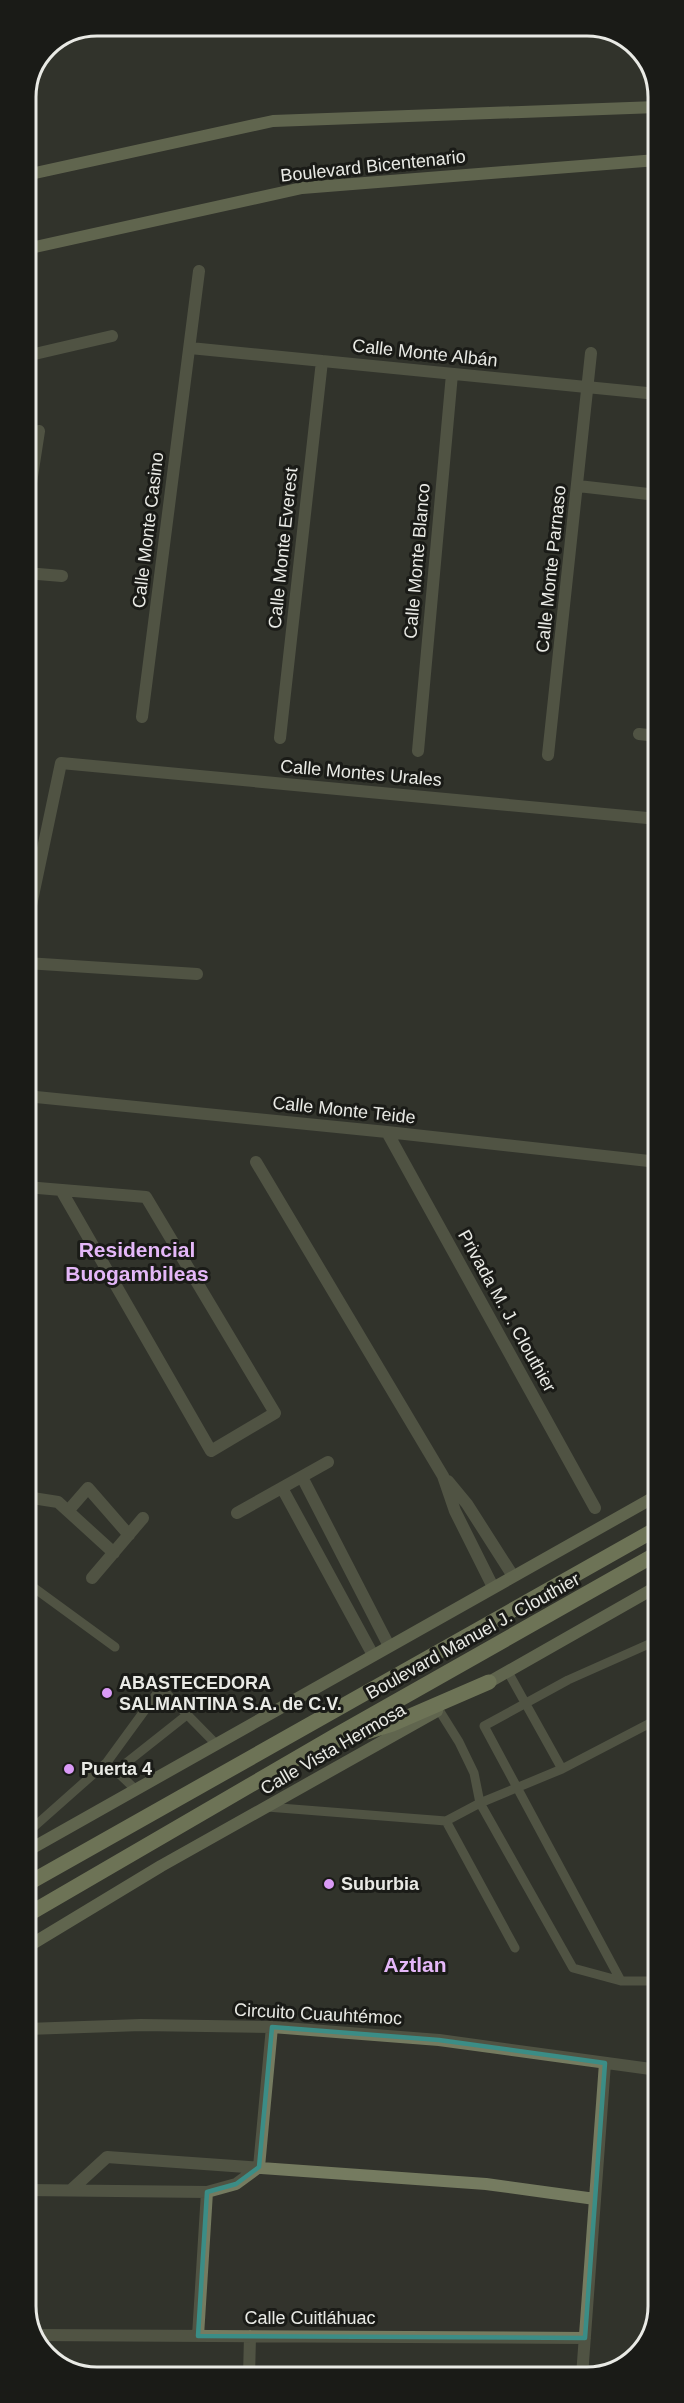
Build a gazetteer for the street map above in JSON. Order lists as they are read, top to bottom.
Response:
{
  "streets": {
    "main road": ["Boulevard Manuel J. Clouthier"],
    "street": [
      "Boulevard Bicentenario",
      "Calle Monte Albán",
      "Calle Monte Casino",
      "Calle Monte Everest",
      "Calle Monte Blanco",
      "Calle Monte Parnaso",
      "Calle Montes Urales",
      "Calle Monte Teide",
      "Privada M. J. Clouthier",
      "Calle Vista Hermosa",
      "Circuito Cuauhtémoc",
      "Calle Cuitláhuac"
    ]
  },
  "crossings": [
    ["Calle Monte Albán", "Calle Monte Casino"],
    ["Calle Monte Albán", "Calle Monte Everest"],
    ["Calle Monte Albán", "Calle Monte Blanco"],
    ["Calle Monte Albán", "Calle Monte Parnaso"],
    ["Calle Monte Teide", "Privada M. J. Clouthier"]
  ],
  "districts": ["Residencial Buogambileas", "Aztlan"],
  "places": ["ABASTECEDORA SALMANTINA S.A. de C.V.", "Puerta 4", "Suburbia"]
}
